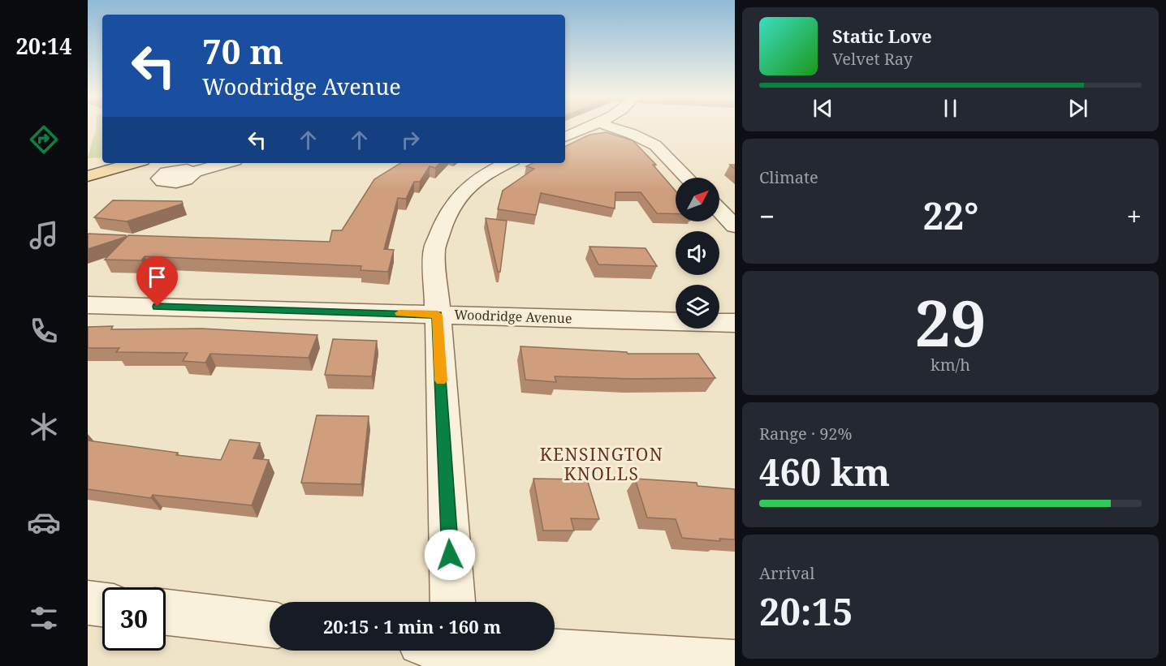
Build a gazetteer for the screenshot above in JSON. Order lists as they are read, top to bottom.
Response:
{
  "streets": {
    "street": ["Woodridge Avenue"]
  },
  "districts": ["KENSINGTON KNOLLS"],
  "north": "top right",
  "page": {
    "tabs": "20:14",
    "turn": ["70 m", "Woodridge Avenue"],
    "song": ["Static Love", "Velvet Ray"],
    "tile": [
      "Climate",
      ["29", "km/h"],
      ["Range · 92%", "460 km"],
      ["Arrival", "20:15"]
    ],
    "heat": ["−", "22°", "+"],
    "limit": "30",
    "trip": "20:15 · 1 min · 160 m"
  }
}
